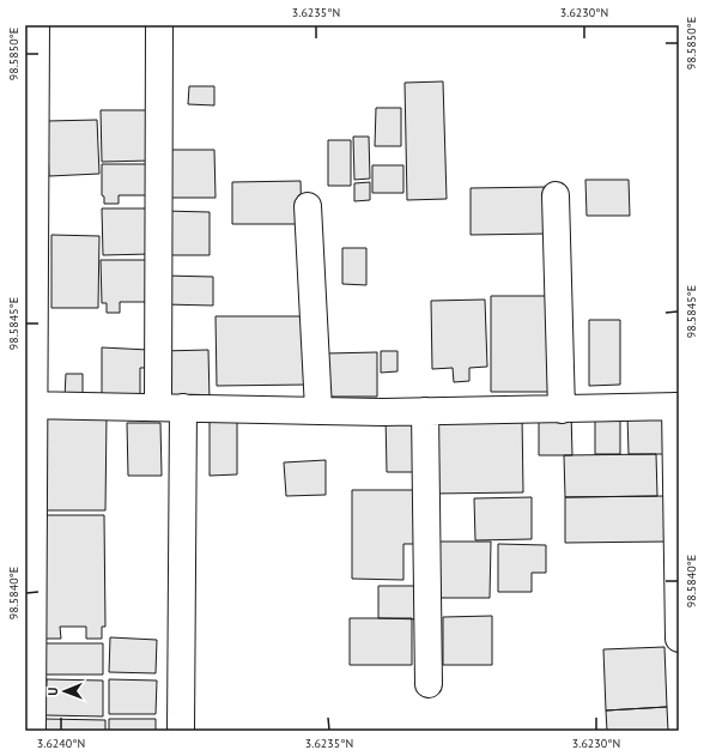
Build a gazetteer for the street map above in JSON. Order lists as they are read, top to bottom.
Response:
{
  "north": "left",
  "coordinates": [
    "3.6235°N",
    "3.6230°N",
    "98.5850°E",
    "98.5845°E",
    "98.5840°E",
    "3.6240°N"
  ]
}
